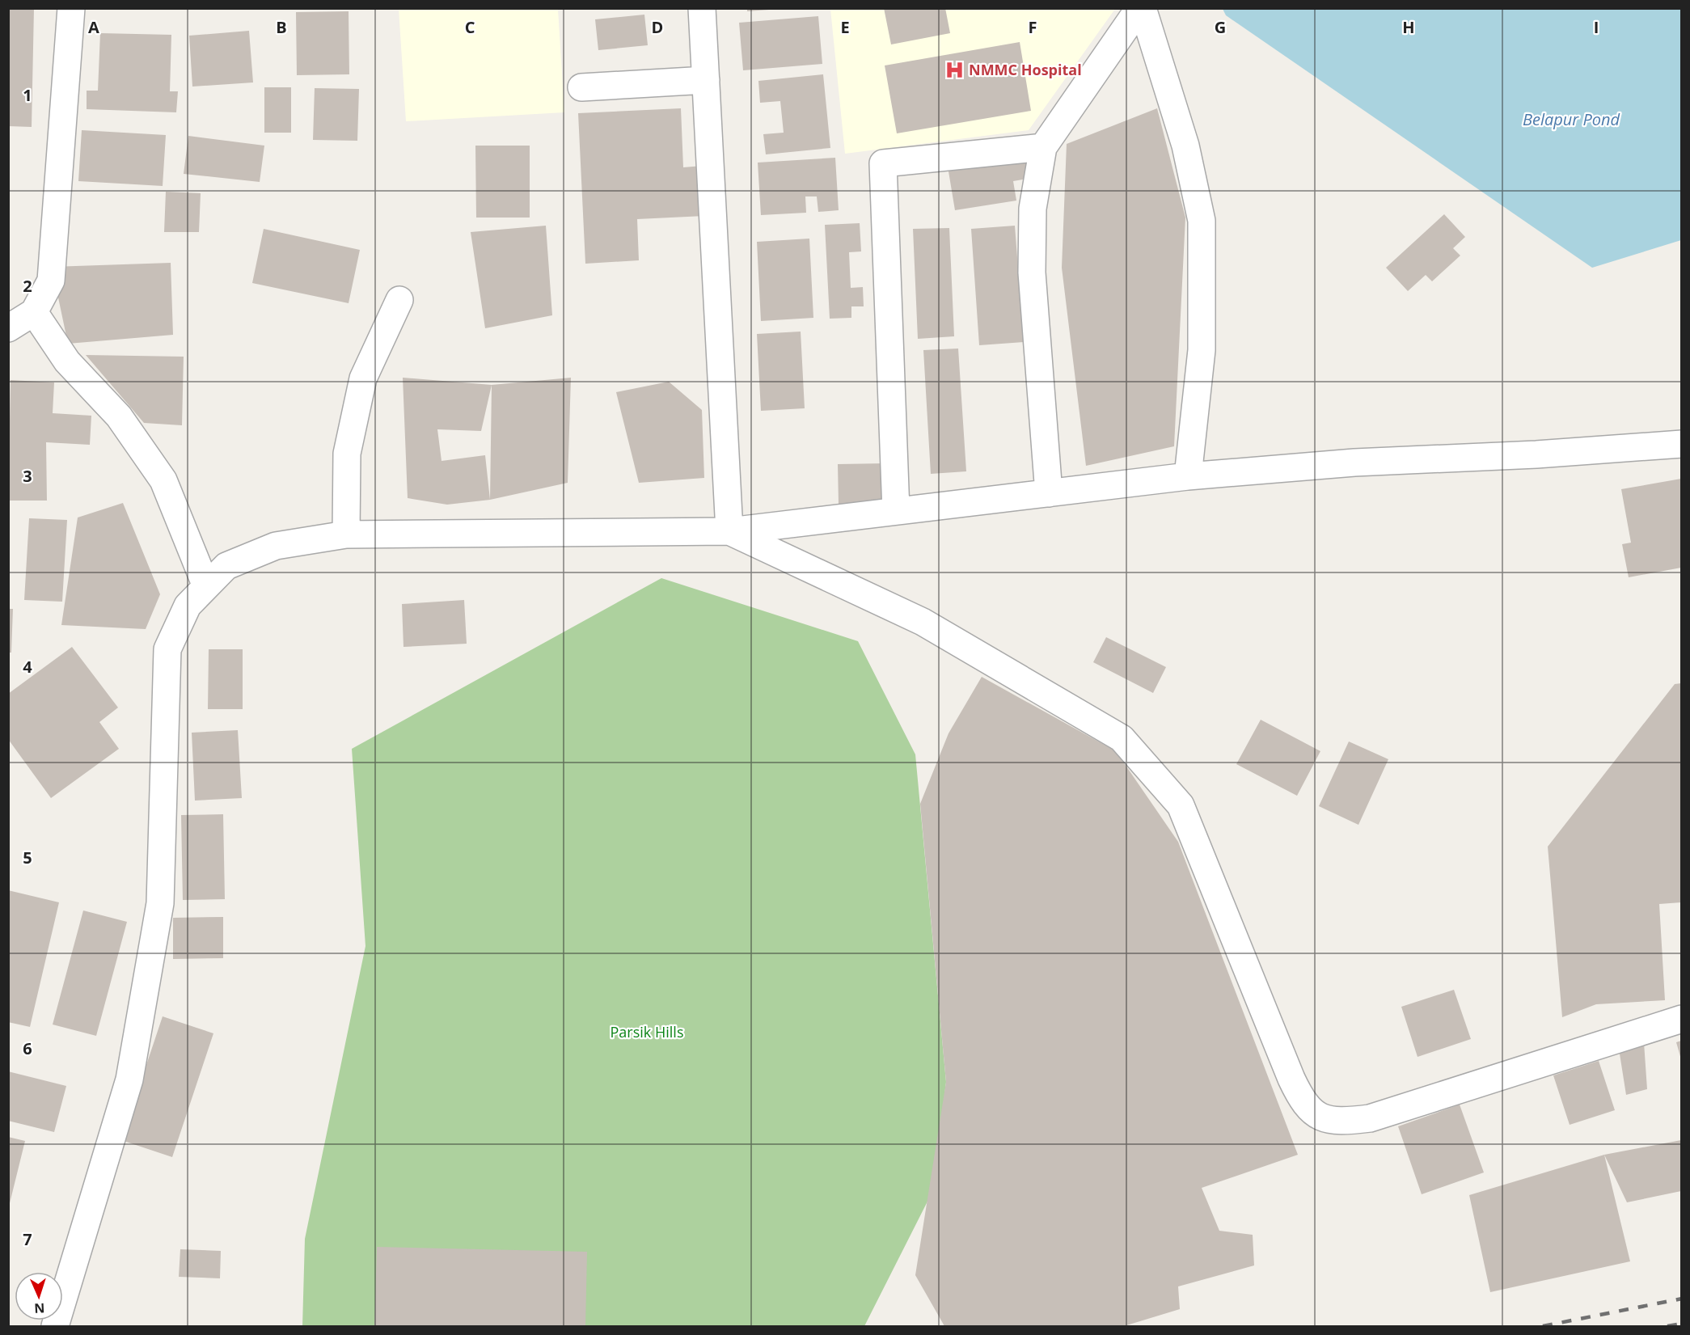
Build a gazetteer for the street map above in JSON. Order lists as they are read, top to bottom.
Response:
{
  "water": ["Belapur Pond"],
  "parks": ["Parsik Hills"],
  "places": {
    "hospital": ["NMMC Hospital"]
  },
  "north": "bottom",
  "grid": {
    "columns": [
      "A",
      "B",
      "C",
      "D",
      "E",
      "F",
      "G",
      "H",
      "I"
    ],
    "rows": [
      "1",
      "2",
      "3",
      "4",
      "5",
      "6",
      "7"
    ]
  }
}
